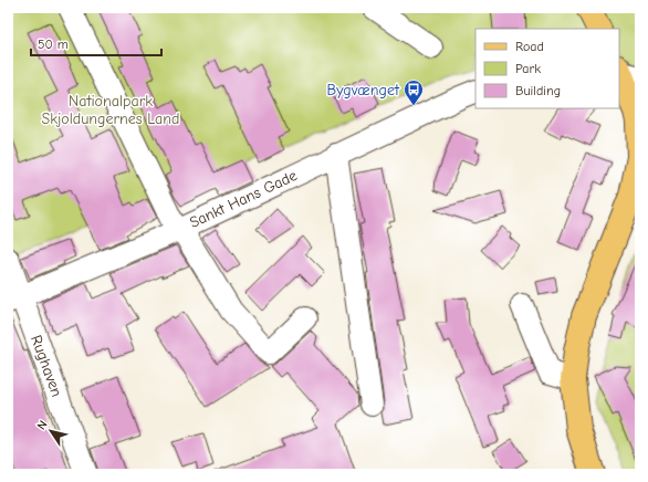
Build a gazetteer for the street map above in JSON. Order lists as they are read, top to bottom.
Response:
{
  "streets": {
    "street": ["Sankt Hans Gade", "Rughaven"]
  },
  "crossings": [
    ["Sankt Hans Gade", "Rughaven"]
  ],
  "parks": ["Nationalpark Skjoldungernes Land"],
  "places": {
    "bus stop": ["Bygvænget"]
  },
  "legend": ["Road", "Park", "Building"],
  "scale_bar": "50 m",
  "north": "top left"
}
